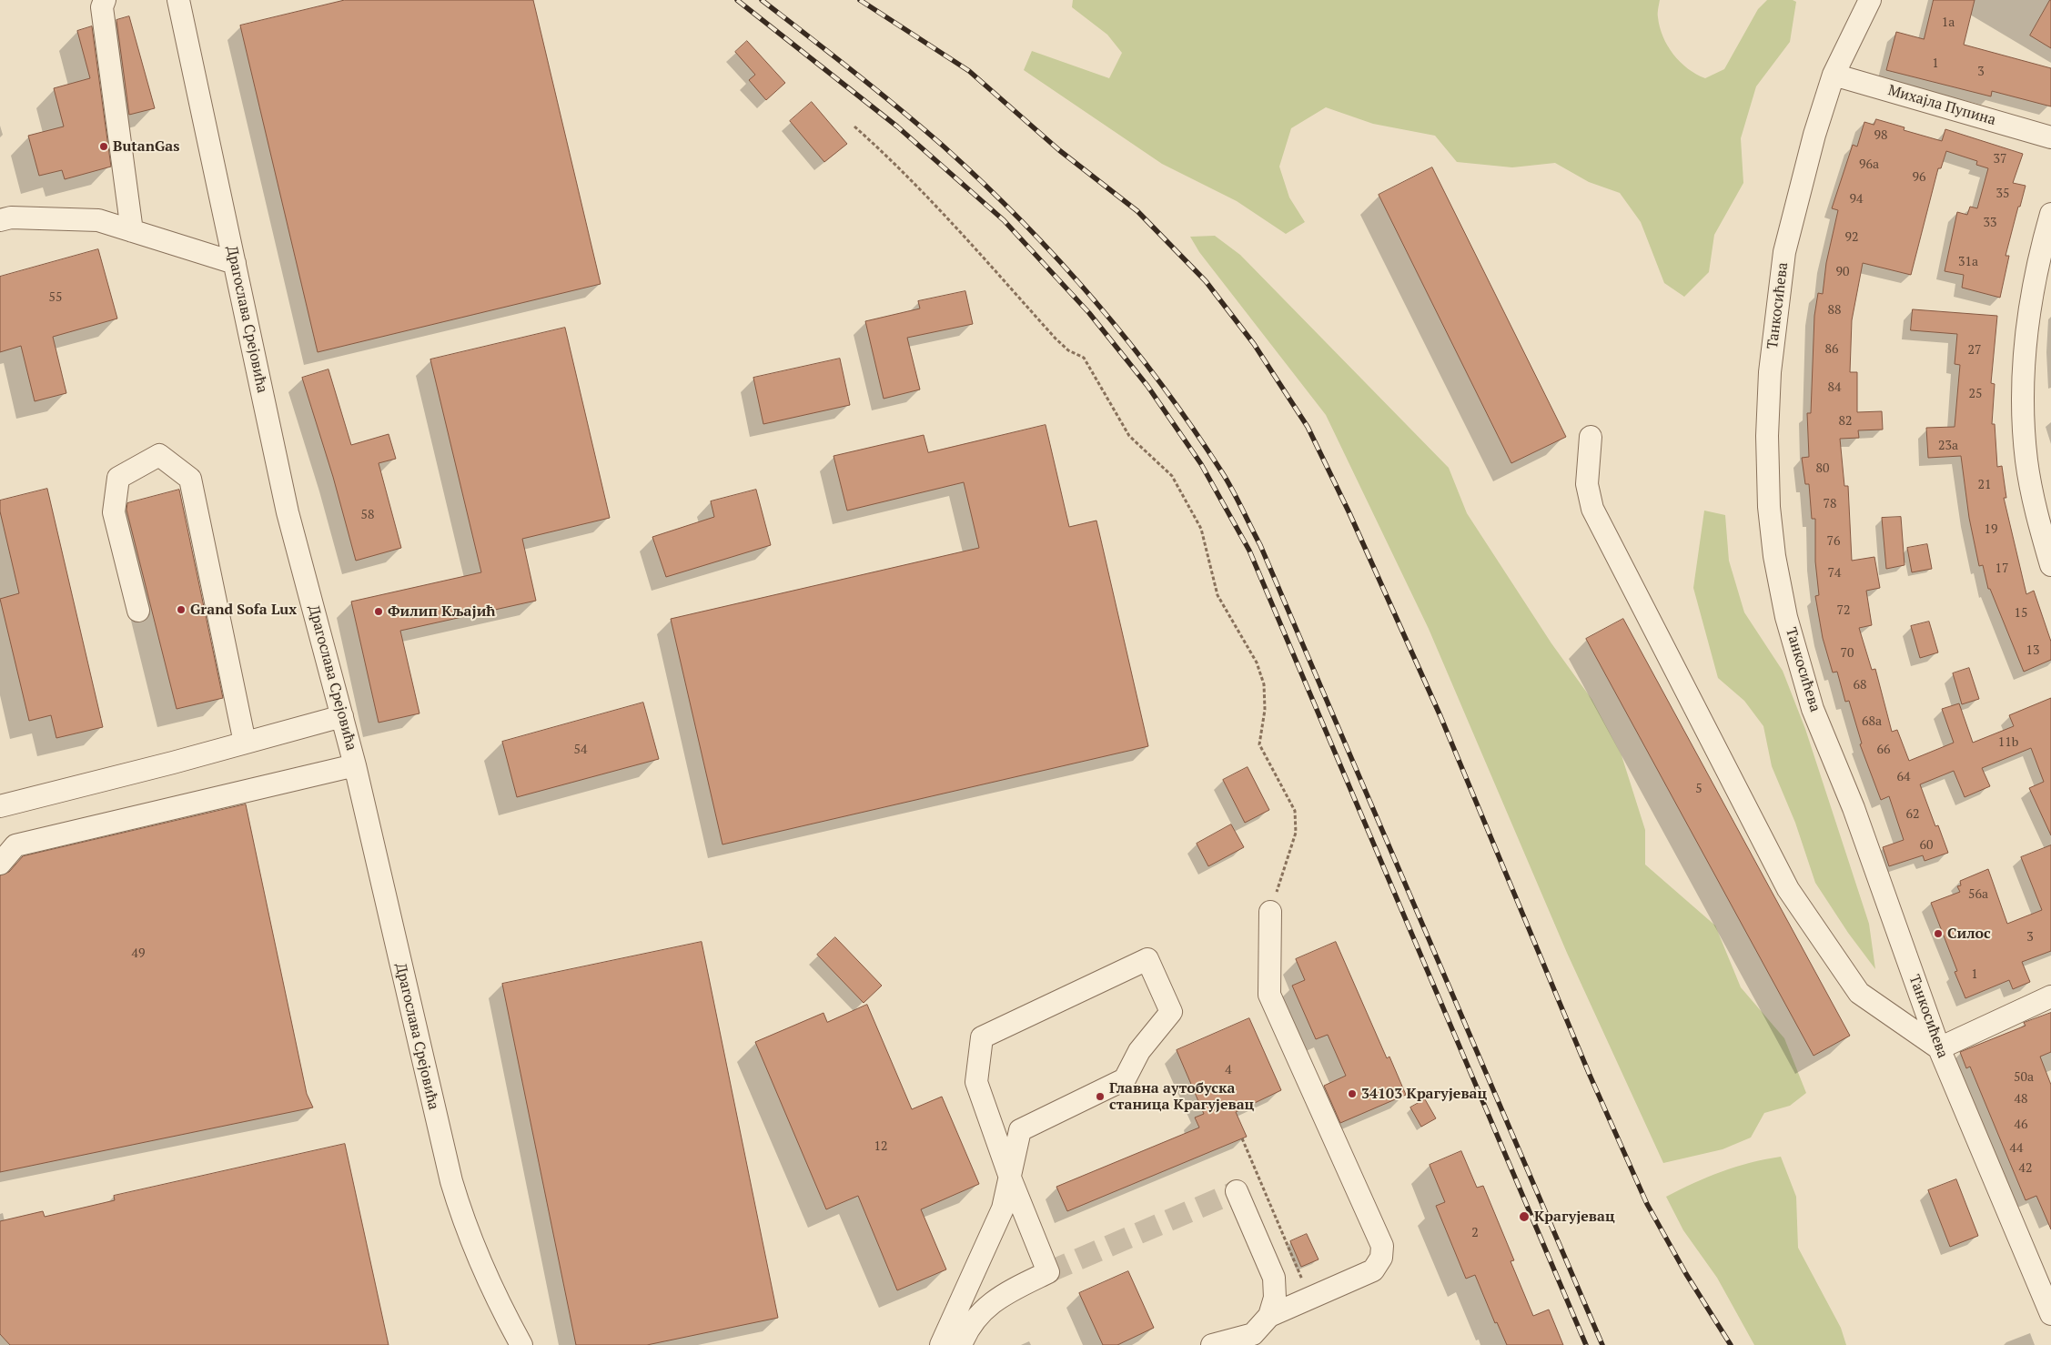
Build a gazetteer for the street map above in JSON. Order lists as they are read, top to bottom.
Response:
{
  "streets": {
    "street": ["Михајла Пупина", "Танкосићева", "Драгослава Срејовића"]
  },
  "crossings": [
    ["Михајла Пупина", "Танкосићева"]
  ],
  "places": [
    "ButanGas",
    "Grand Sofa Lux",
    "Филип Кљајић",
    "Силос",
    "34103 Крагујевац",
    "Главна аутобуска станица Крагујевац",
    "Крагујевац"
  ],
  "house_numbers": [
    "1a",
    "1",
    "3",
    "98",
    "37",
    "96a",
    "96",
    "35",
    "94",
    "33",
    "92",
    "31a",
    "90",
    "55",
    "88",
    "86",
    "27",
    "84",
    "25",
    "82",
    "23a",
    "80",
    "21",
    "78",
    "58",
    "19",
    "76",
    "17",
    "74",
    "72",
    "15",
    "13",
    "70",
    "68",
    "68a",
    "11b",
    "54",
    "66",
    "64",
    "5",
    "62",
    "60",
    "56a",
    "3",
    "49",
    "1",
    "4",
    "50a",
    "48",
    "46",
    "12",
    "44",
    "42",
    "2"
  ]
}
